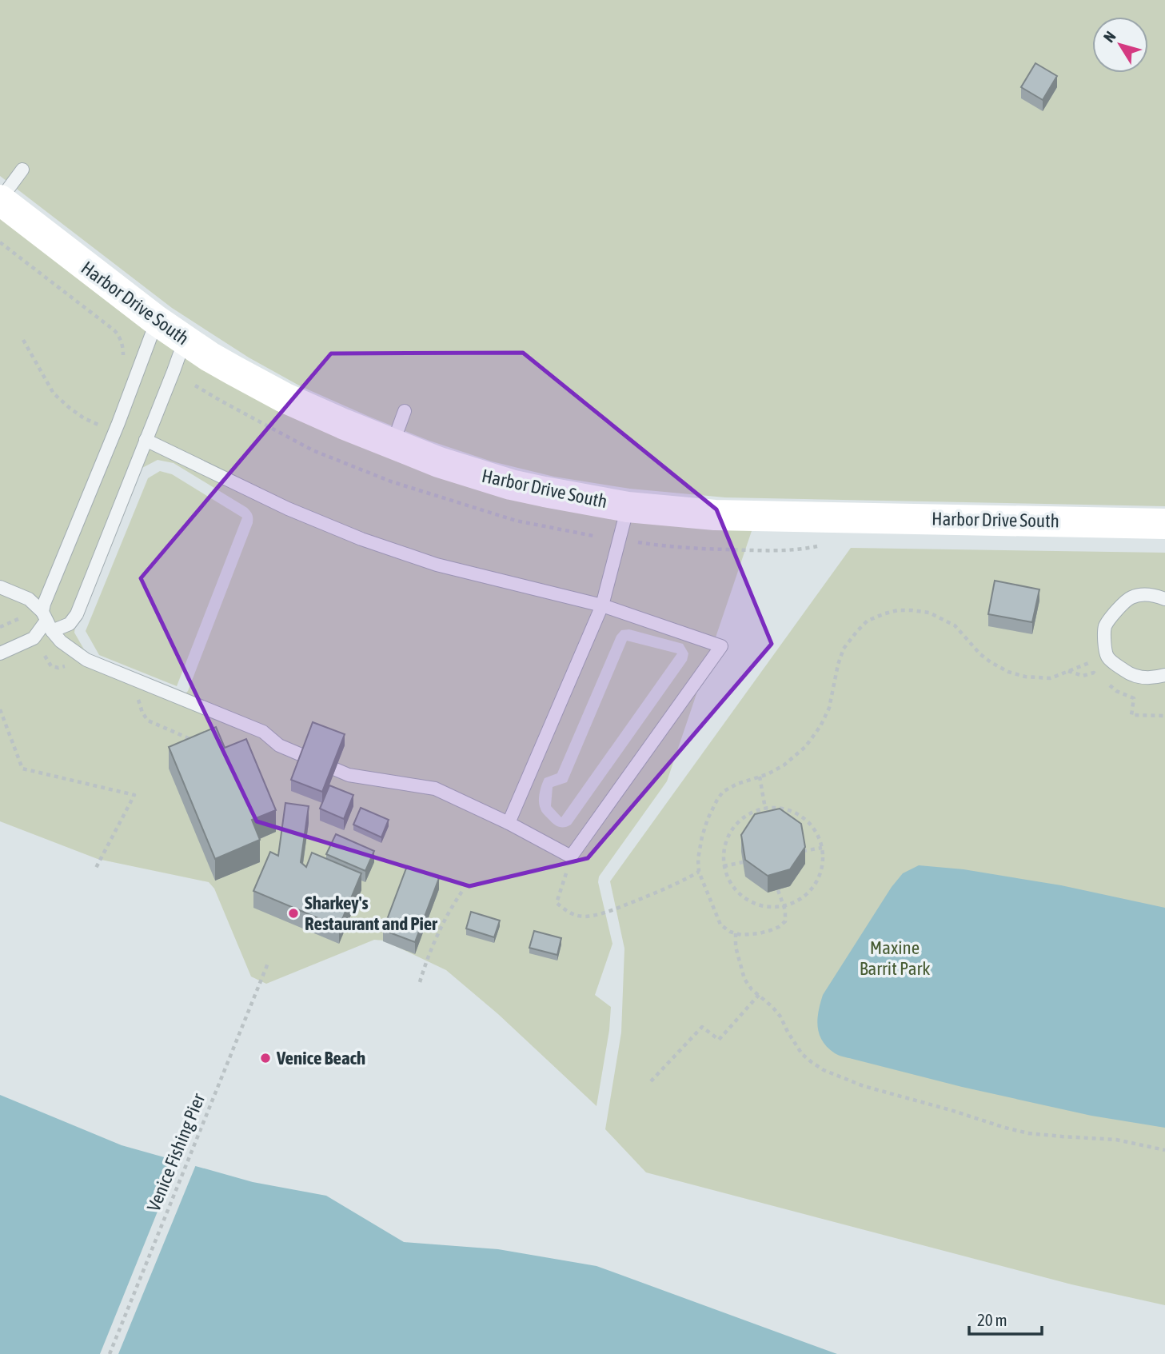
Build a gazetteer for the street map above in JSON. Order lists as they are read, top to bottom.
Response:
{
  "streets": {
    "street": ["Harbor Drive South"],
    "path": ["Venice Fishing Pier"]
  },
  "parks": ["Maxine Barrit Park"],
  "places": ["Sharkey's Restaurant and Pier", "Venice Beach"],
  "scale_bar": "20 m",
  "north": "top left"
}
